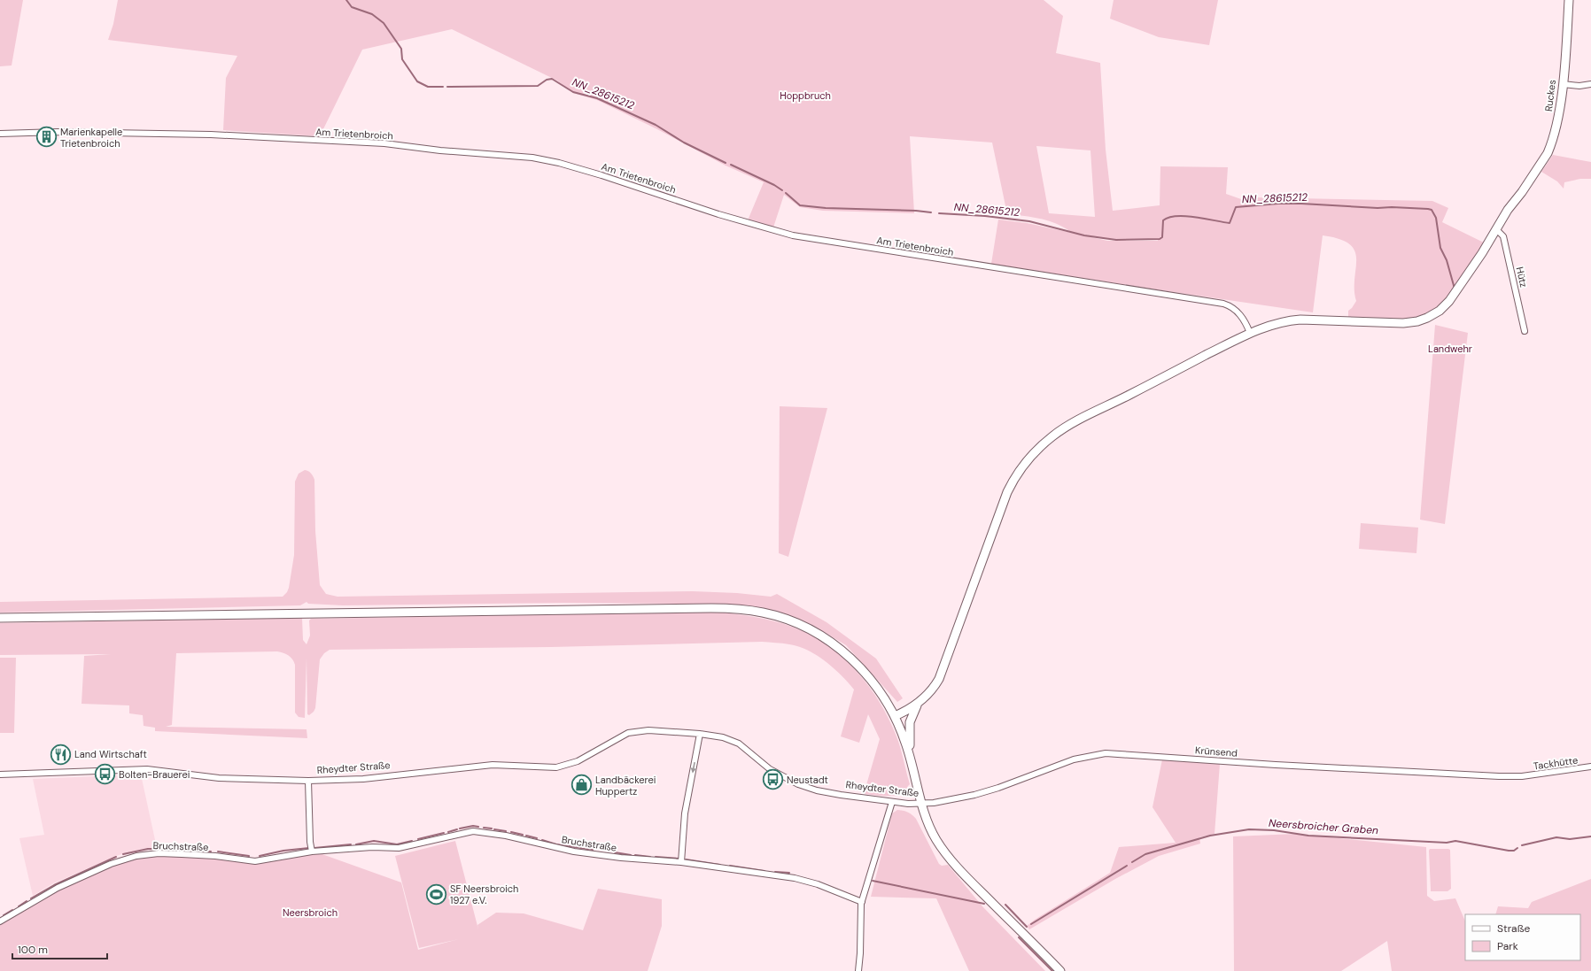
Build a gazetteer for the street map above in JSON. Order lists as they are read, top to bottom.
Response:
{
  "streets": {
    "main road": ["Ruckes", "Rheydter Straße"],
    "street": [
      "Am Trietenbroich",
      "Hütz",
      "Krünsend",
      "Tackhütte",
      "Bruchstraße"
    ]
  },
  "crossings": [
    ["Ruckes", "Am Trietenbroich"],
    ["Ruckes", "Hütz"],
    ["Krünsend", "Tackhütte"],
    ["Krünsend", "Rheydter Straße"]
  ],
  "water": ["NN_28615212", "Neersbroicher Graben"],
  "parks": ["Hoppbruch", "Landwehr", "Neersbroich"],
  "places": {
    "building": ["Marienkapelle Trietenbroich"],
    "restaurant": ["Land Wirtschaft"],
    "bus stop": ["Bolten-Brauerei", "Neustadt"],
    "shop": ["Landbäckerei Huppertz"],
    "sports": ["SF Neersbroich 1927 e.V."]
  },
  "legend": ["Straße", "Park"],
  "scale_bar": "100 m"
}
